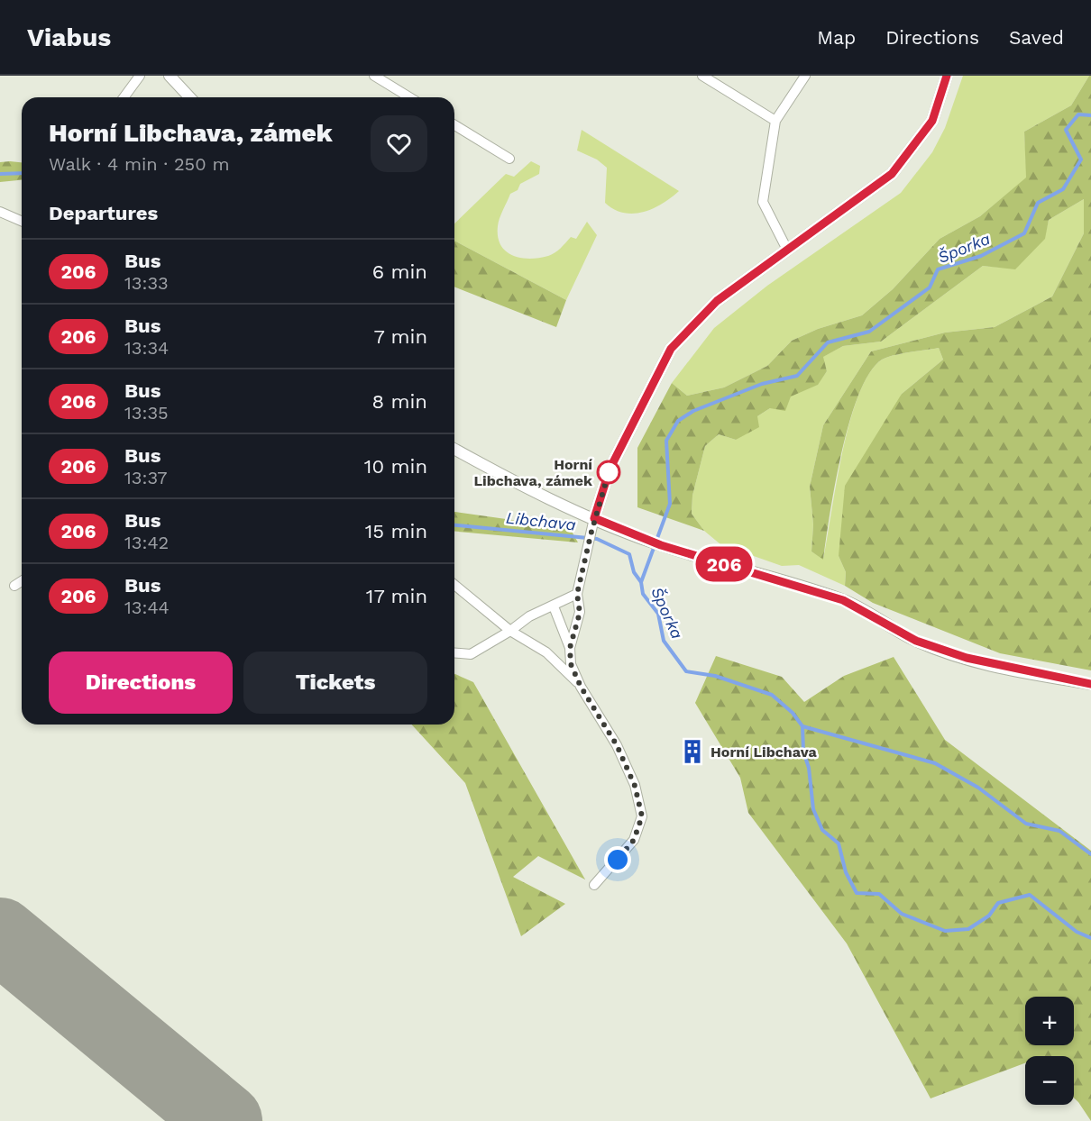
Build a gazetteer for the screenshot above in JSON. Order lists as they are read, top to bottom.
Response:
{
  "water": ["Šporka", "Libchava"],
  "places": {
    "other": ["Horní Libchava, zámek"],
    "building": ["Horní Libchava"]
  },
  "lines": ["bus line 206"],
  "page": {
    "header": "Viabus",
    "nav": ["Map", "Directions", "Saved"],
    "on_map": "206",
    "heading": [
      ["Horní Libchava, zámek", "Walk · 4 min · 250 m"],
      "Departures"
    ],
    "list": [
      {
        "mark": "206",
        "name": "Bus",
        "note": "13:33",
        "value": "6 min"
      },
      {
        "mark": "206",
        "name": "Bus",
        "note": "13:34",
        "value": "7 min"
      },
      {
        "mark": "206",
        "name": "Bus",
        "note": "13:35",
        "value": "8 min"
      },
      {
        "mark": "206",
        "name": "Bus",
        "note": "13:37",
        "value": "10 min"
      },
      {
        "mark": "206",
        "name": "Bus",
        "note": "13:42",
        "value": "15 min"
      },
      {
        "mark": "206",
        "name": "Bus",
        "note": "13:44",
        "value": "17 min"
      }
    ],
    "buttons": ["Directions", "Tickets"],
    "map_buttons": ["+", "−"]
  }
}
